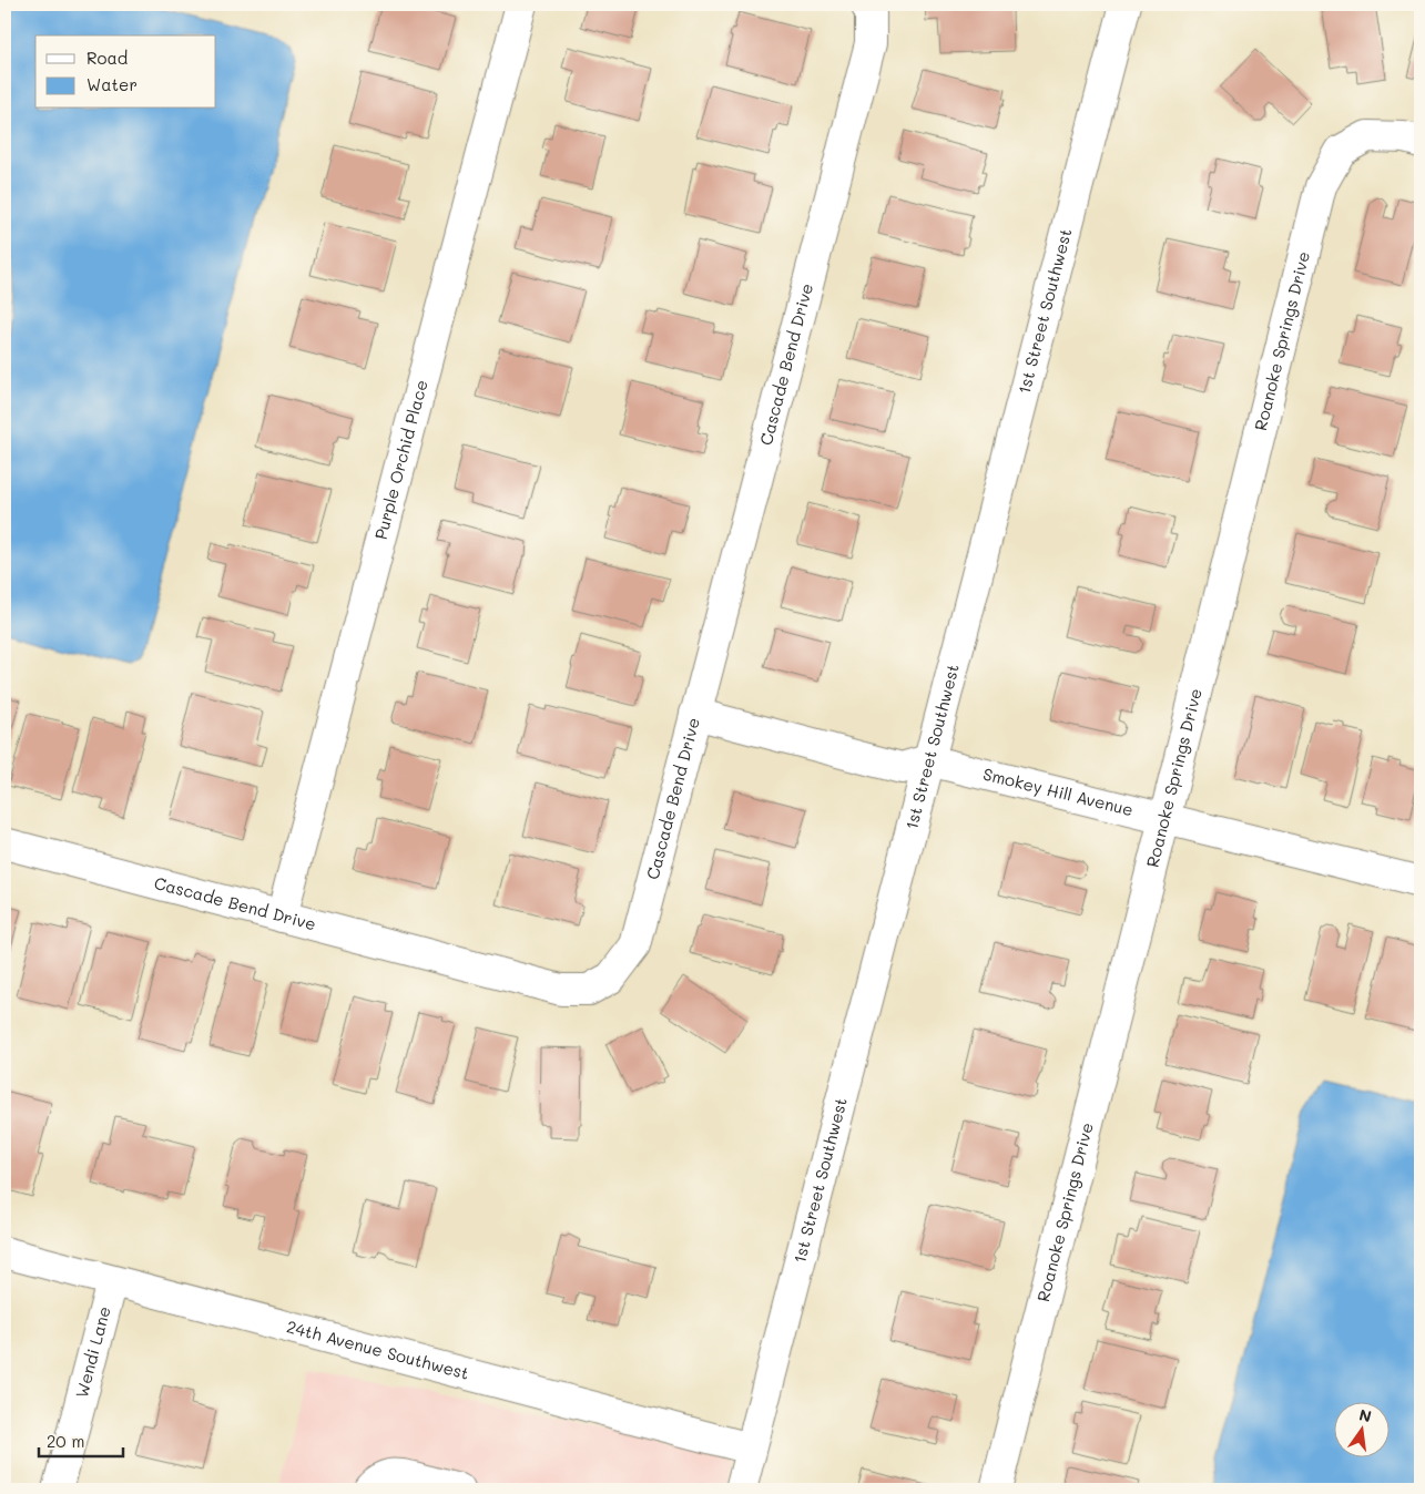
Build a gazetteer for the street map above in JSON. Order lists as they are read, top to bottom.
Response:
{
  "streets": {
    "street": [
      "1st Street Southwest",
      "Roanoke Springs Drive",
      "Cascade Bend Drive",
      "Purple Orchid Place",
      "Smokey Hill Avenue",
      "24th Avenue Southwest",
      "Wendi Lane"
    ]
  },
  "crossings": [
    ["1st Street Southwest", "Smokey Hill Avenue"],
    ["1st Street Southwest", "24th Avenue Southwest"],
    ["Roanoke Springs Drive", "Smokey Hill Avenue"],
    ["Cascade Bend Drive", "Purple Orchid Place"],
    ["24th Avenue Southwest", "Wendi Lane"]
  ],
  "legend": ["Road", "Water"],
  "scale_bar": "20 m",
  "north": "top"
}
